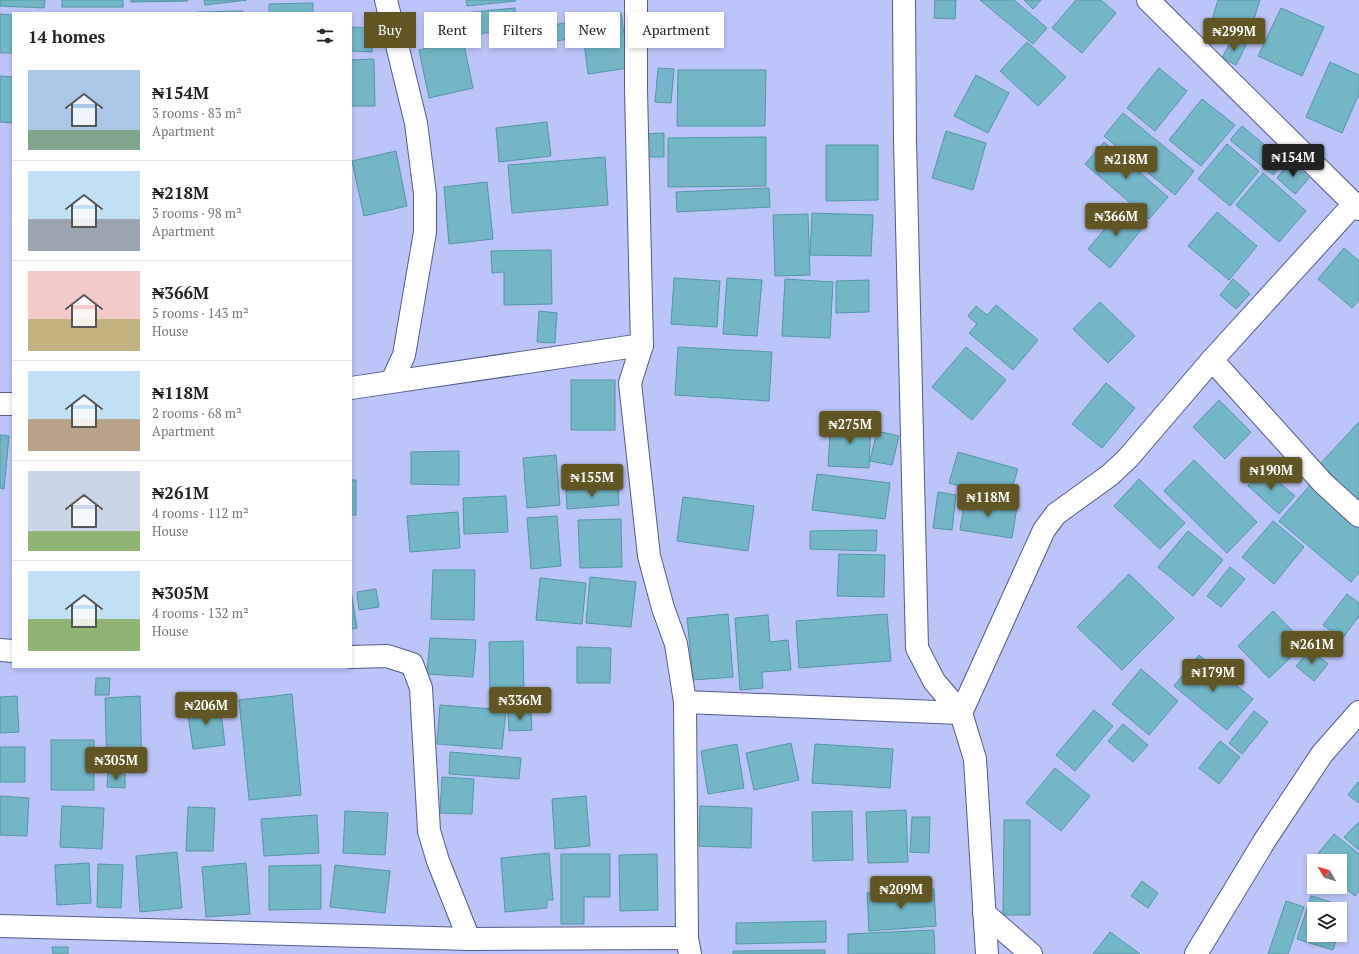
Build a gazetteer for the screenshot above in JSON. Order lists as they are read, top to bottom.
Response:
{
  "north": "top left",
  "page": {
    "chip": [
      "Buy",
      "Rent",
      "Filters",
      "New",
      "Apartment"
    ],
    "heading": "14 homes",
    "price": [
      "₦299M",
      "₦154M",
      "₦218M",
      "₦366M",
      "₦275M",
      "₦190M",
      "₦155M",
      "₦118M",
      "₦261M",
      "₦179M",
      "₦336M",
      "₦206M",
      "₦305M",
      "₦209M"
    ],
    "list": [
      {
        "name": "₦154M",
        "note": "3 rooms · 83 m² · Apartment"
      },
      {
        "name": "₦218M",
        "note": "3 rooms · 98 m² · Apartment"
      },
      {
        "name": "₦366M",
        "note": "5 rooms · 143 m² · House"
      },
      {
        "name": "₦118M",
        "note": "2 rooms · 68 m² · Apartment"
      },
      {
        "name": "₦261M",
        "note": "4 rooms · 112 m² · House"
      },
      {
        "name": "₦305M",
        "note": "4 rooms · 132 m² · House"
      }
    ]
  }
}
